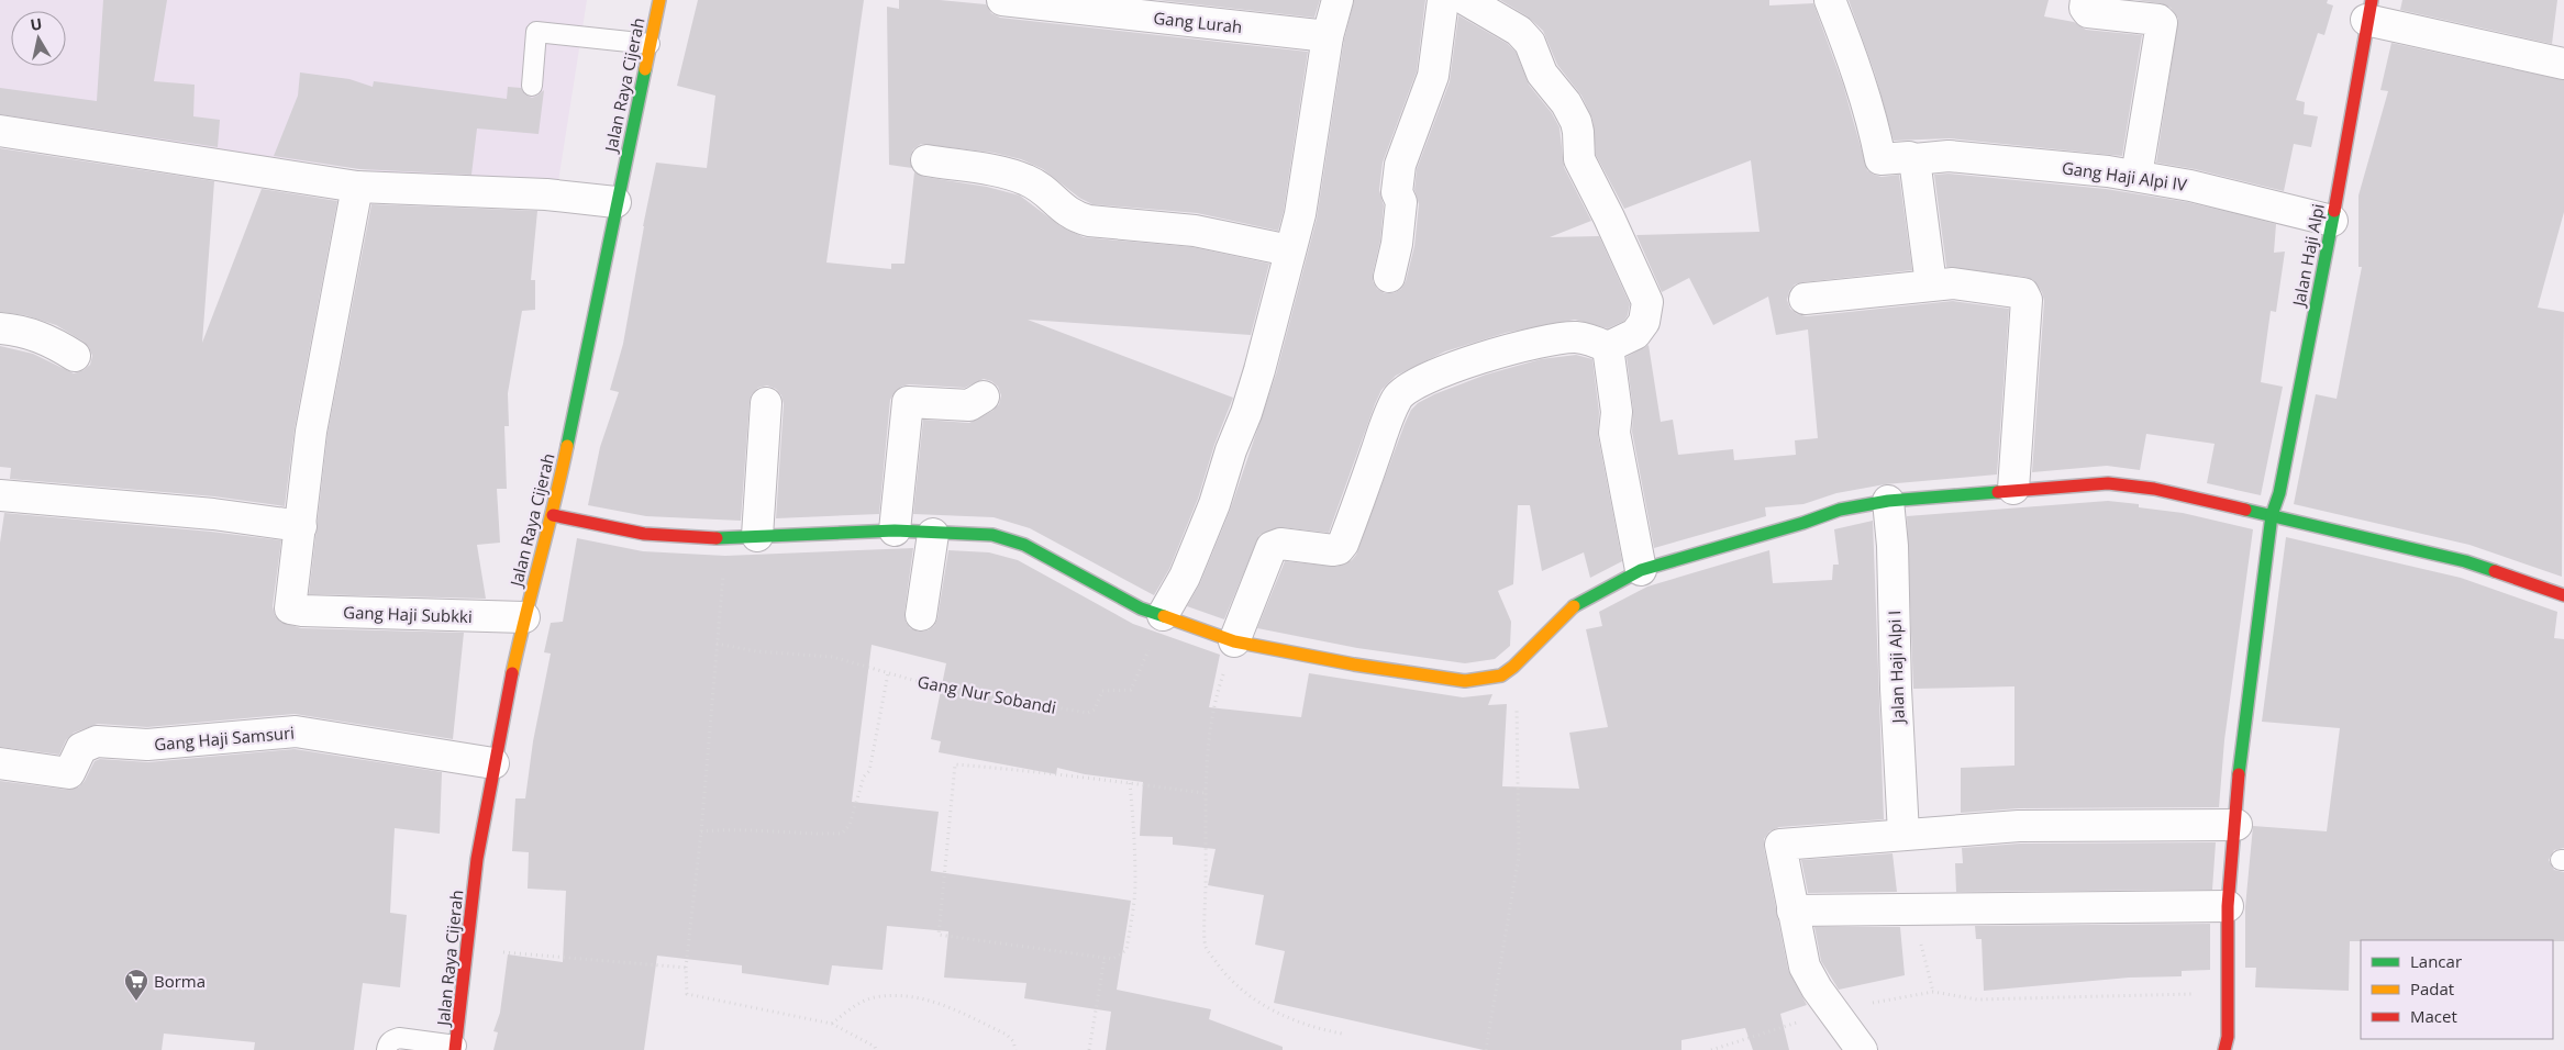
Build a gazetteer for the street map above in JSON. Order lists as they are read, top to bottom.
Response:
{
  "streets": {
    "street": [
      "Gang Lurah",
      "Jalan Raya Cijerah",
      "Gang Haji Alpi IV",
      "Jalan Haji Alpi",
      "Gang Haji Subkki",
      "Jalan Haji Alpi I",
      "Gang Haji Samsuri"
    ],
    "path": ["Gang Nur Sobandi"]
  },
  "crossings": [
    ["Jalan Raya Cijerah", "Gang Haji Subkki"],
    ["Jalan Raya Cijerah", "Gang Haji Samsuri"],
    ["Gang Haji Alpi IV", "Jalan Haji Alpi"]
  ],
  "places": {
    "supermarket": ["Borma"]
  },
  "legend": ["Lancar", "Padat", "Macet"],
  "north": "top"
}
